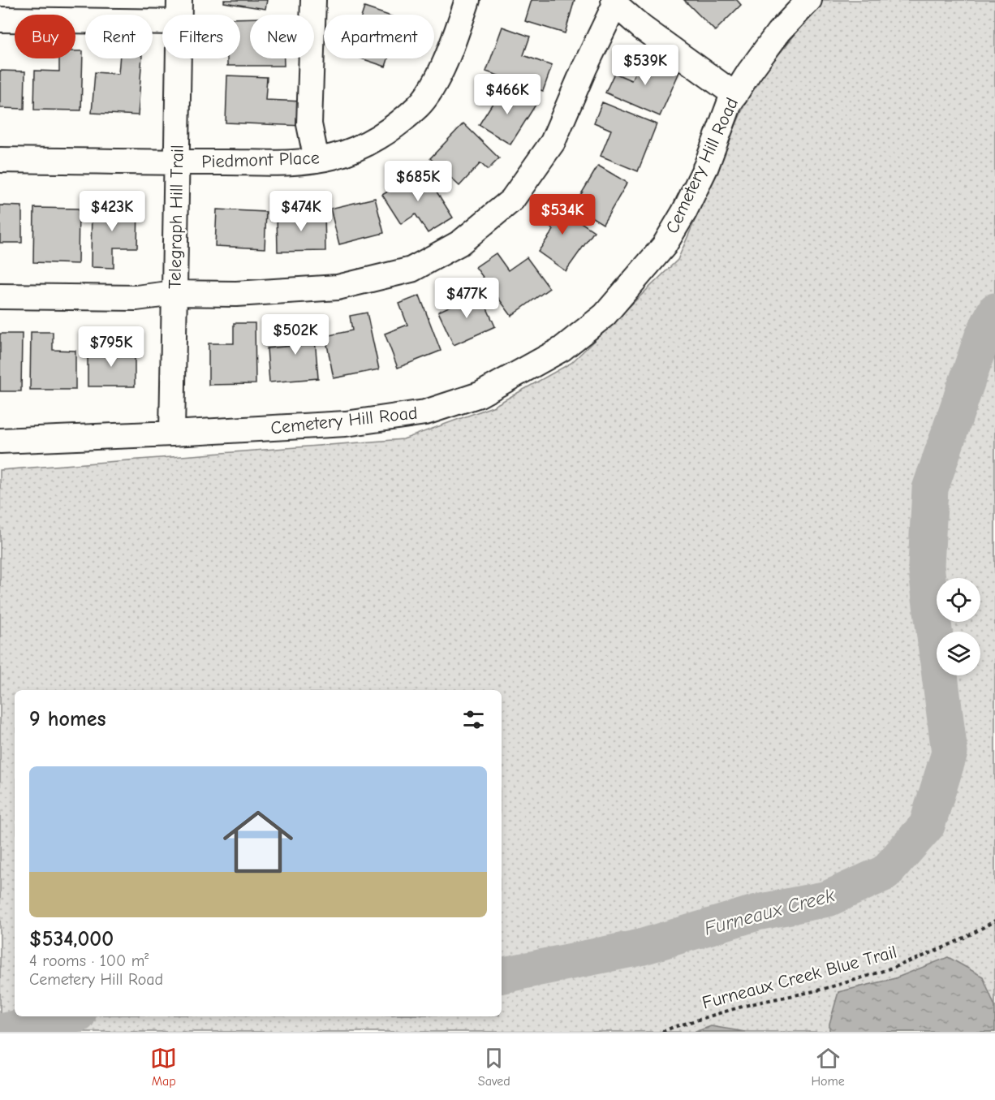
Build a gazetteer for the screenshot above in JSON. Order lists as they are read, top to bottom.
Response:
{
  "streets": {
    "street": ["Piedmont Place", "Cemetery Hill Road", "Telegraph Hill Trail"],
    "path": ["Furneaux Creek Blue Trail"]
  },
  "crossings": [
    ["Piedmont Place", "Telegraph Hill Trail"],
    ["Cemetery Hill Road", "Telegraph Hill Trail"]
  ],
  "water": ["Furneaux Creek"],
  "page": {
    "chip": [
      "Buy",
      "Rent",
      "Filters",
      "New",
      "Apartment"
    ],
    "price": [
      "$539K",
      "$466K",
      "$685K",
      "$423K",
      "$474K",
      "$534K",
      "$477K",
      "$502K",
      "$795K"
    ],
    "heading": "9 homes",
    "list": [
      {
        "name": "$534,000",
        "note": "4 rooms · 100 m² · Cemetery Hill Road"
      }
    ],
    "tabs": ["Map", "Saved", "Home"]
  }
}
